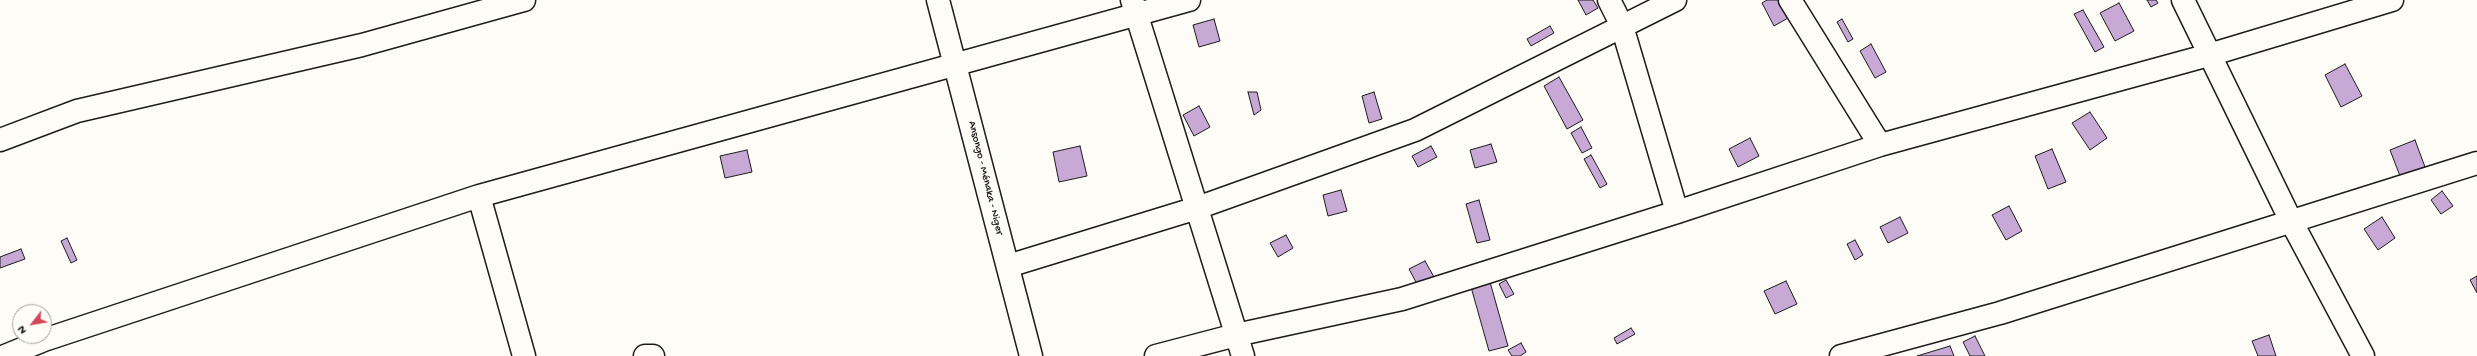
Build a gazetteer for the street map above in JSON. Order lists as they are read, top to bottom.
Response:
{
  "streets": {
    "street": ["Ansongo - Ménaka - Niger"]
  },
  "north": "bottom left"
}
